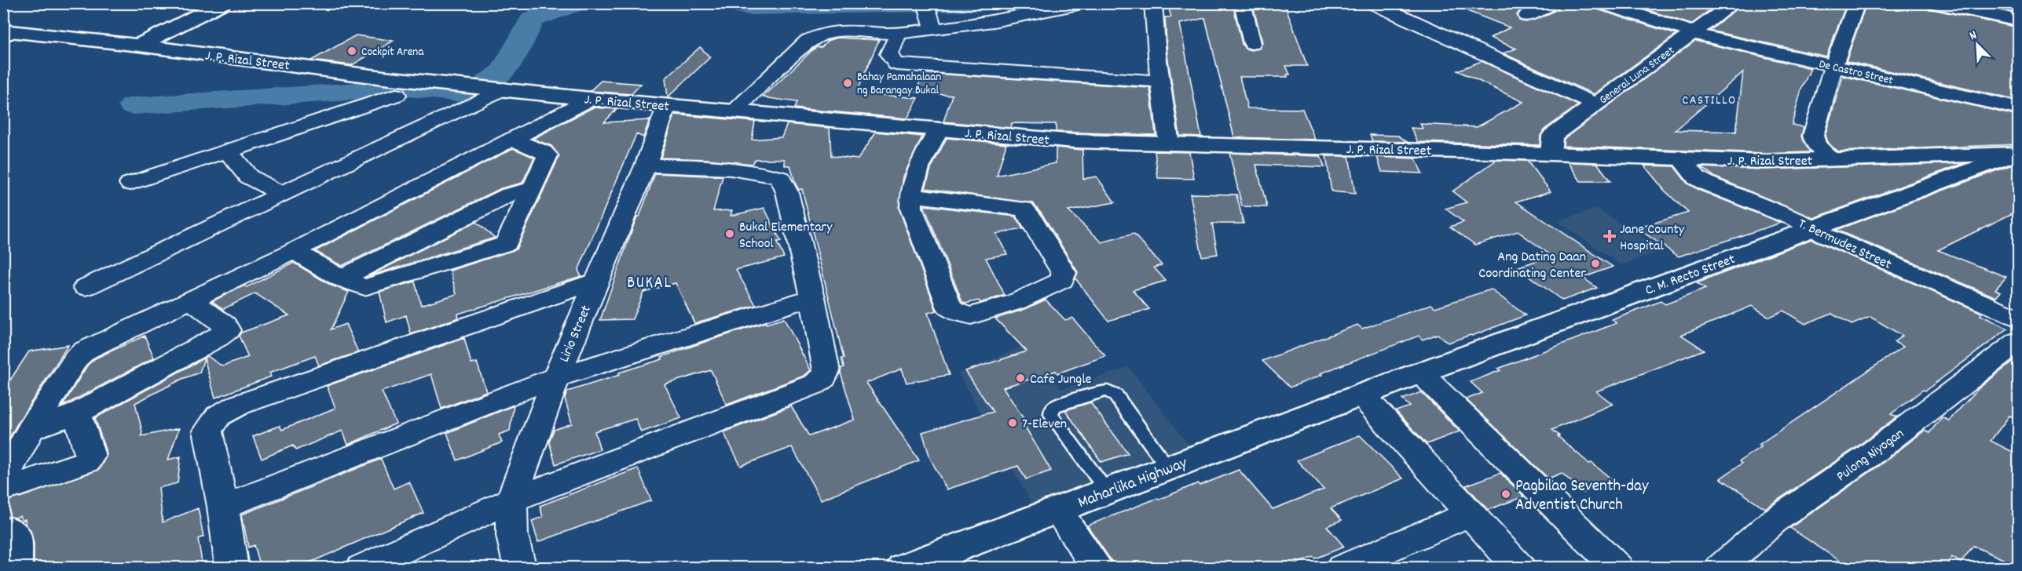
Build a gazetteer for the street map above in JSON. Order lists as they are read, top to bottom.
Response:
{
  "streets": {
    "main road": ["J. P. Rizal Street", "C. M. Recto Street", "Maharlika Highway"],
    "street": [
      "De Castro Street",
      "General Luna Street",
      "T. Bermudez Street",
      "Lirio Street",
      "Pulong Niyogan"
    ]
  },
  "crossings": [
    ["J. P. Rizal Street", "General Luna Street"],
    ["J. P. Rizal Street", "T. Bermudez Street"],
    ["J. P. Rizal Street", "C. M. Recto Street"],
    ["J. P. Rizal Street", "Lirio Street"],
    ["De Castro Street", "General Luna Street"],
    ["T. Bermudez Street", "C. M. Recto Street"],
    ["C. M. Recto Street", "Maharlika Highway"]
  ],
  "districts": ["CASTILLO", "BUKAL"],
  "places": {
    "other": [
      "Cockpit Arena",
      "Bahay Pamahalaan ng Barangay Bukal",
      "Bukal Elementary School",
      "Ang Dating Daan Coordinating Center",
      "Cafe Jungle",
      "7-Eleven",
      "Pagbilao Seventh-day Adventist Church"
    ],
    "health": ["Jane County Hospital"]
  },
  "north": "top left"
}
